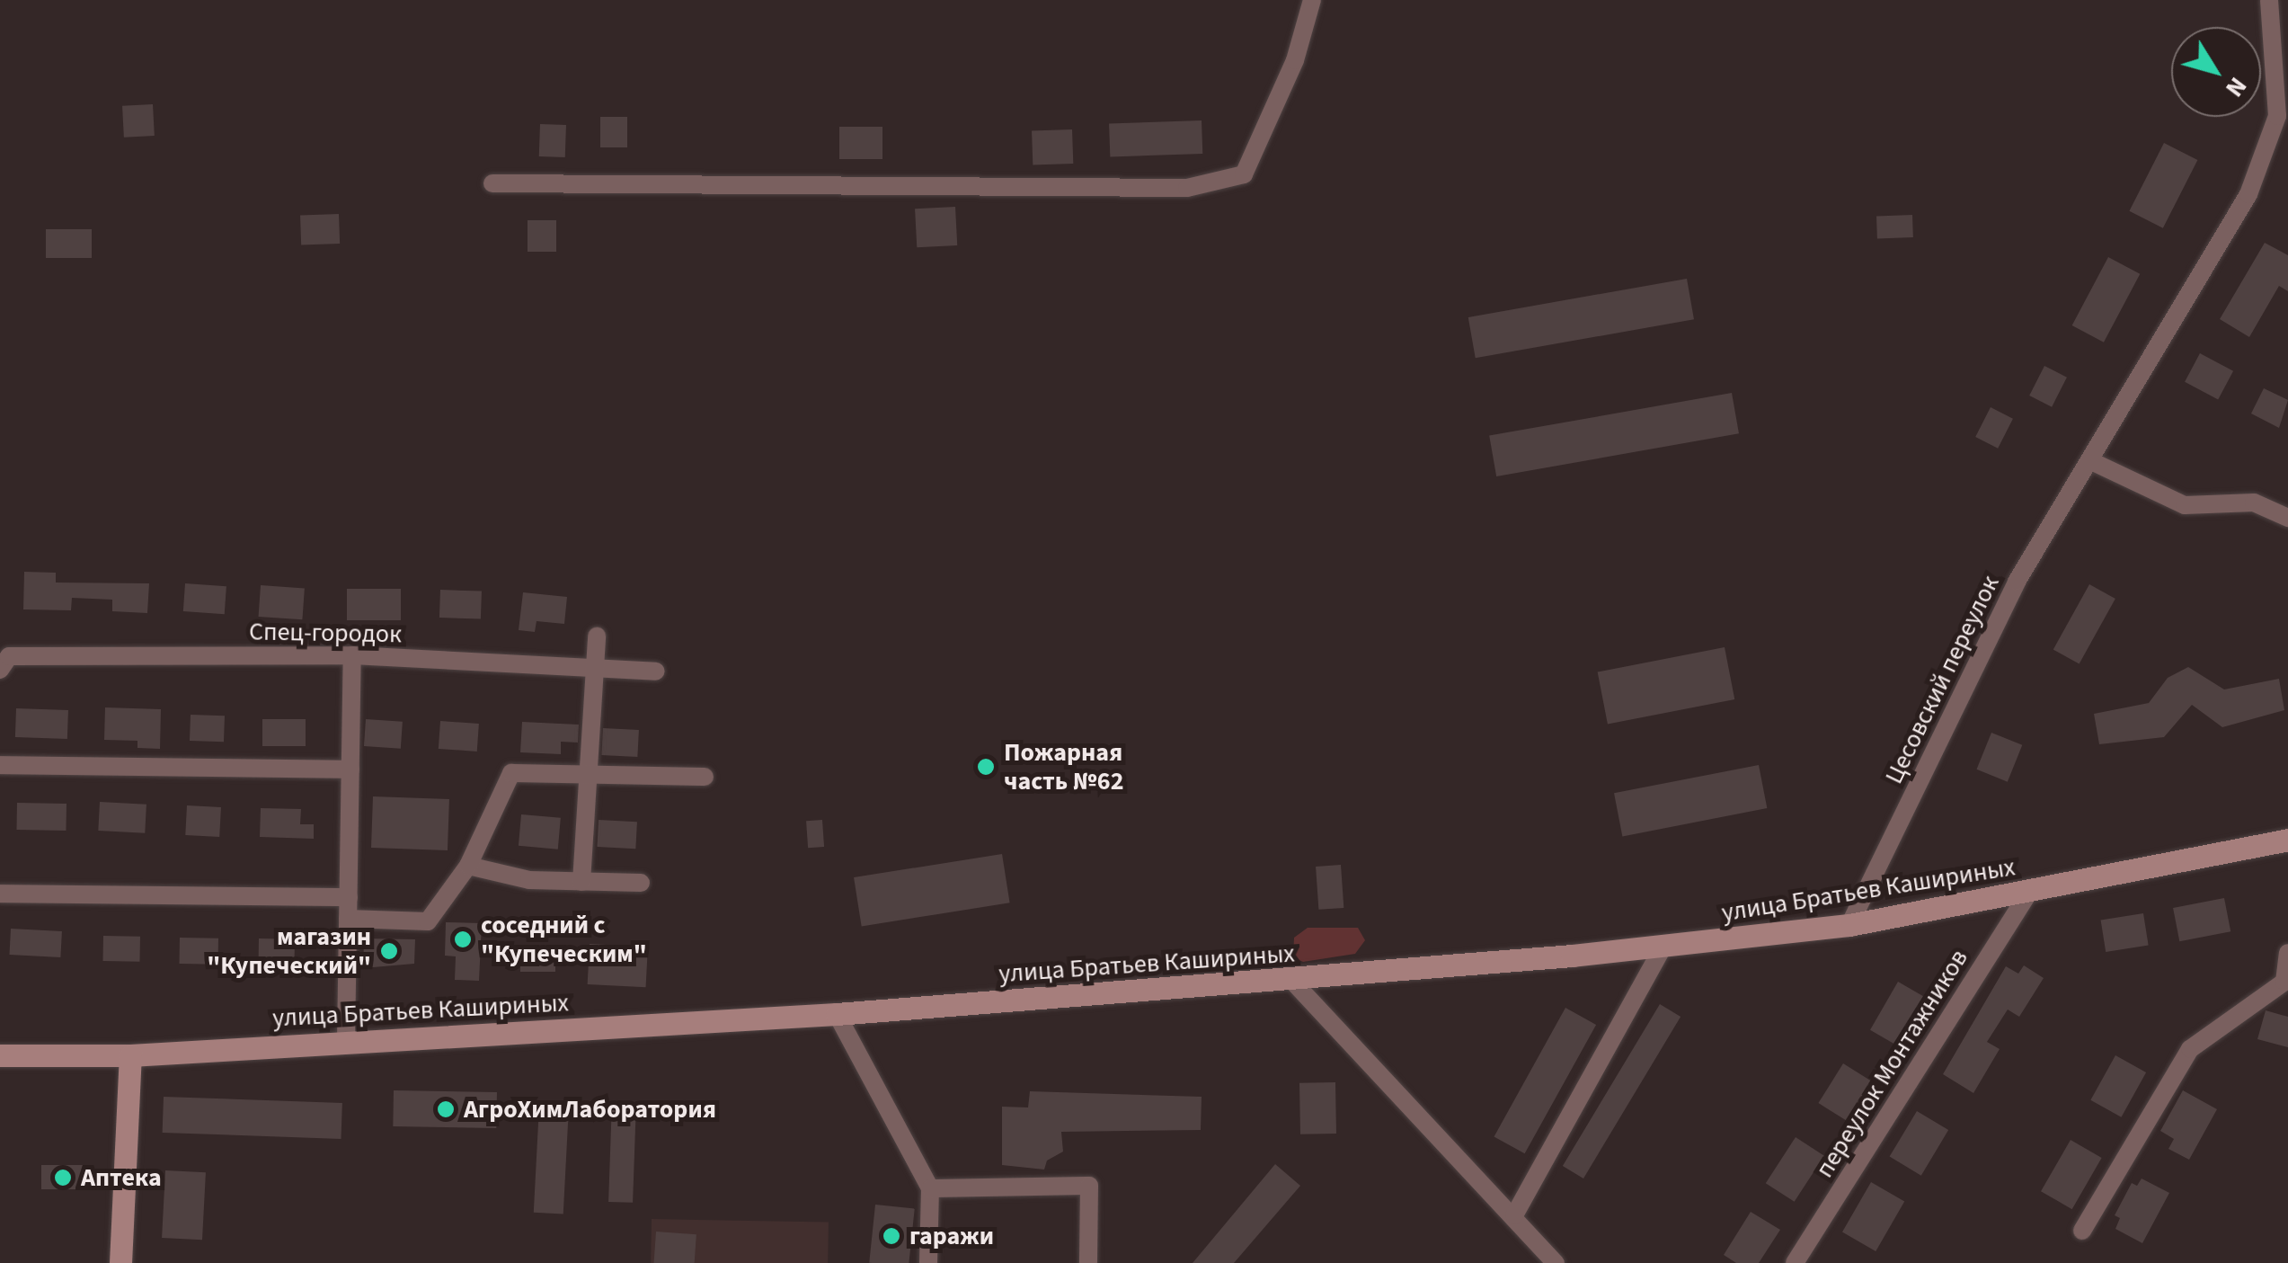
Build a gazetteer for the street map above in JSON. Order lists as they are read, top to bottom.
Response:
{
  "streets": {
    "main road": ["улица Братьев Кашириных"],
    "street": ["Спец-городок", "Цесовский переулок", "переулок Монтажников"]
  },
  "crossings": [
    ["Цесовский переулок", "улица Братьев Кашириных"],
    ["улица Братьев Кашириных", "переулок Монтажников"]
  ],
  "places": [
    "Пожарная часть №62",
    "соседний с \"Купеческим\"",
    "магазин \"Купеческий\"",
    "АгроХимЛаборатория",
    "Аптека",
    "гаражи"
  ],
  "north": "bottom right"
}
